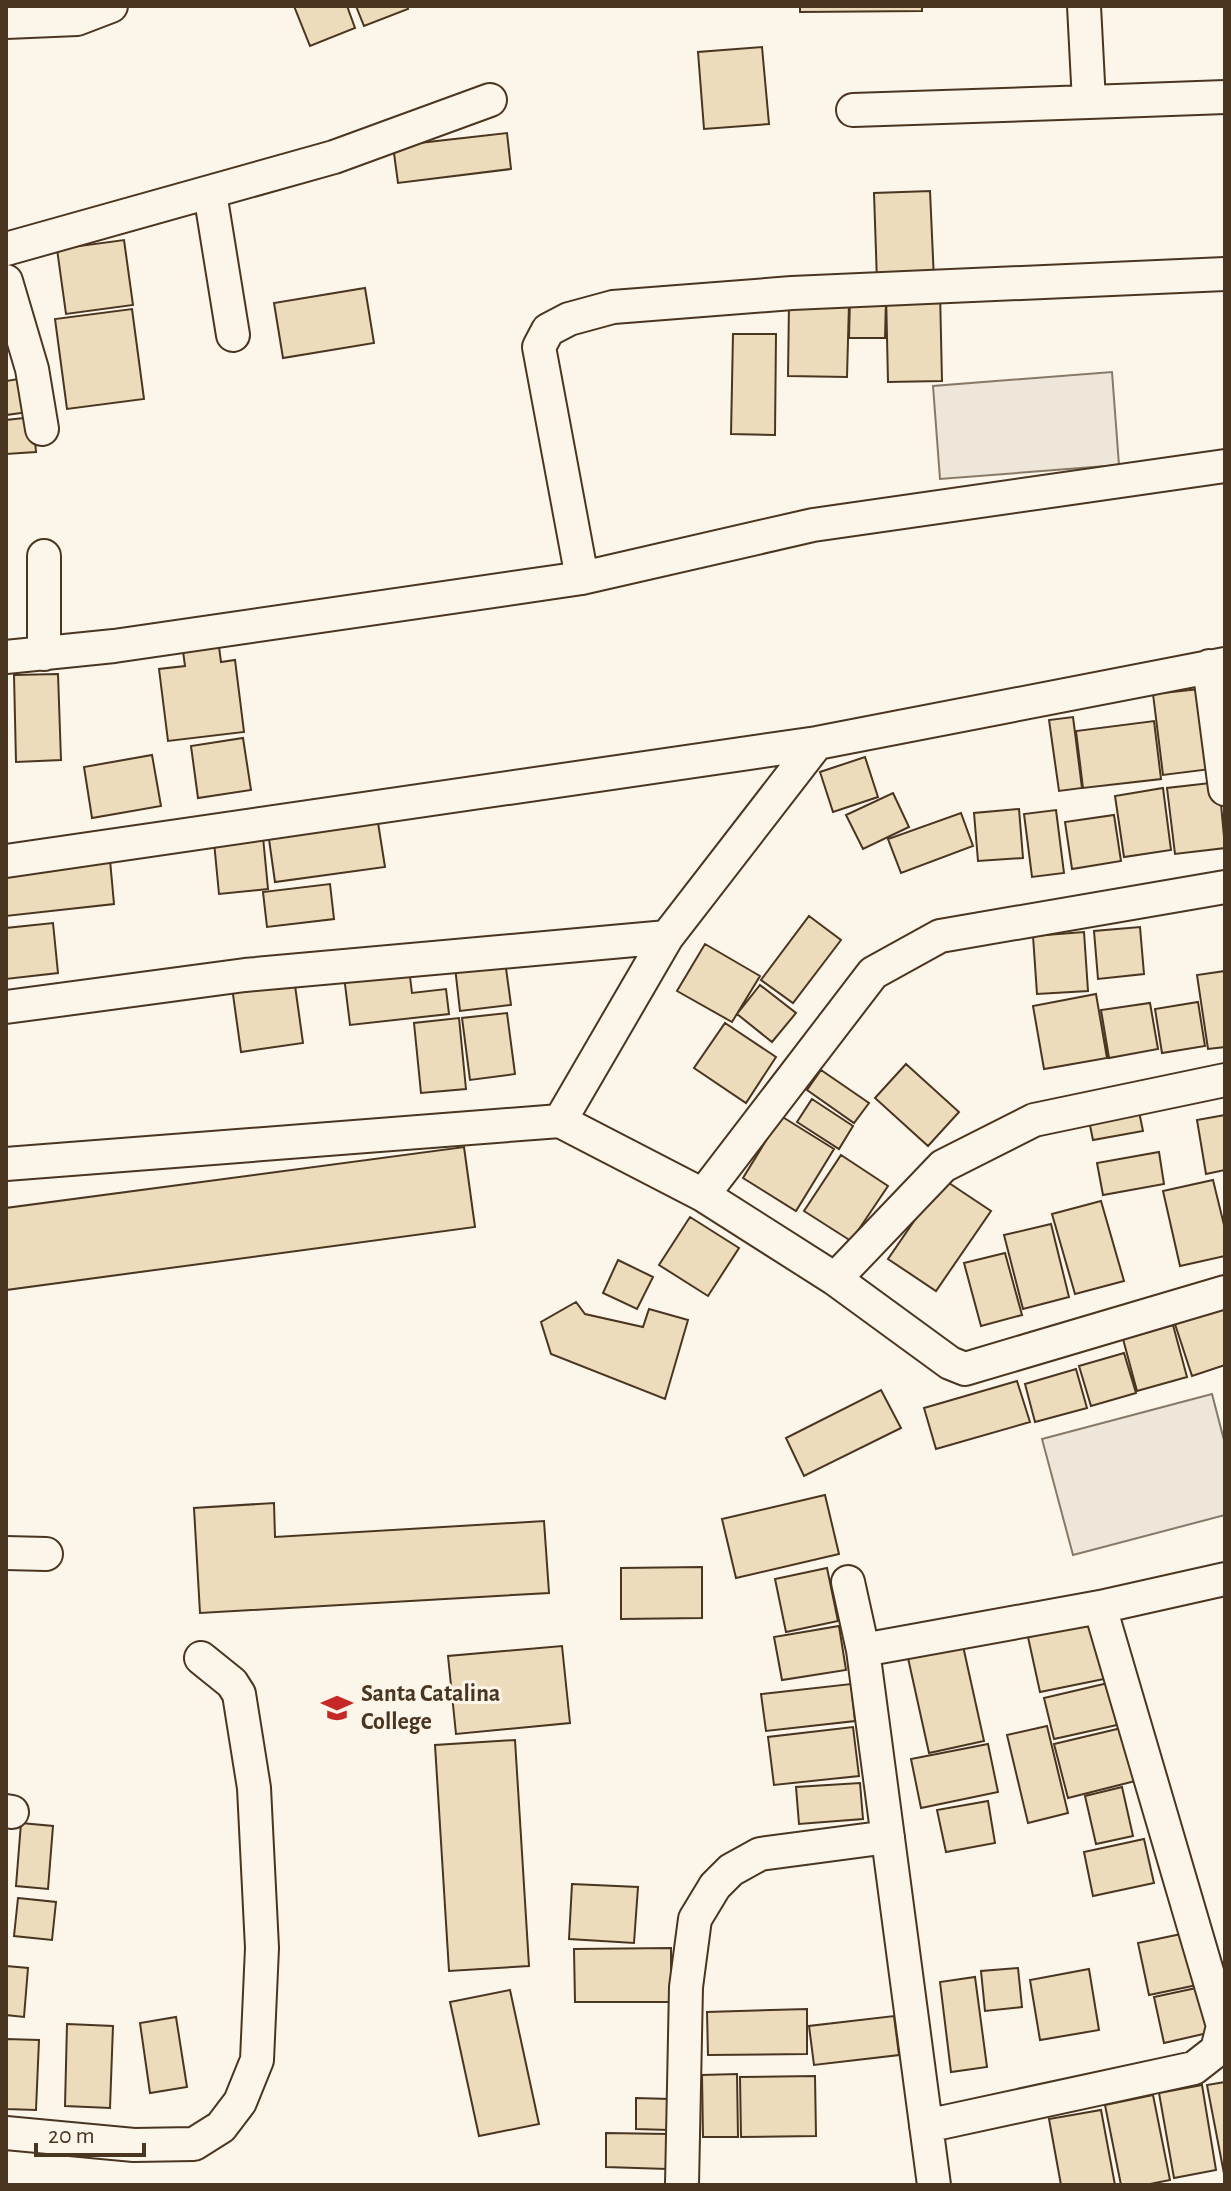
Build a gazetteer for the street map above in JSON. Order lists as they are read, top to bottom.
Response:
{
  "places": {
    "school or university": ["Santa Catalina College"]
  },
  "scale_bar": "20 m"
}
